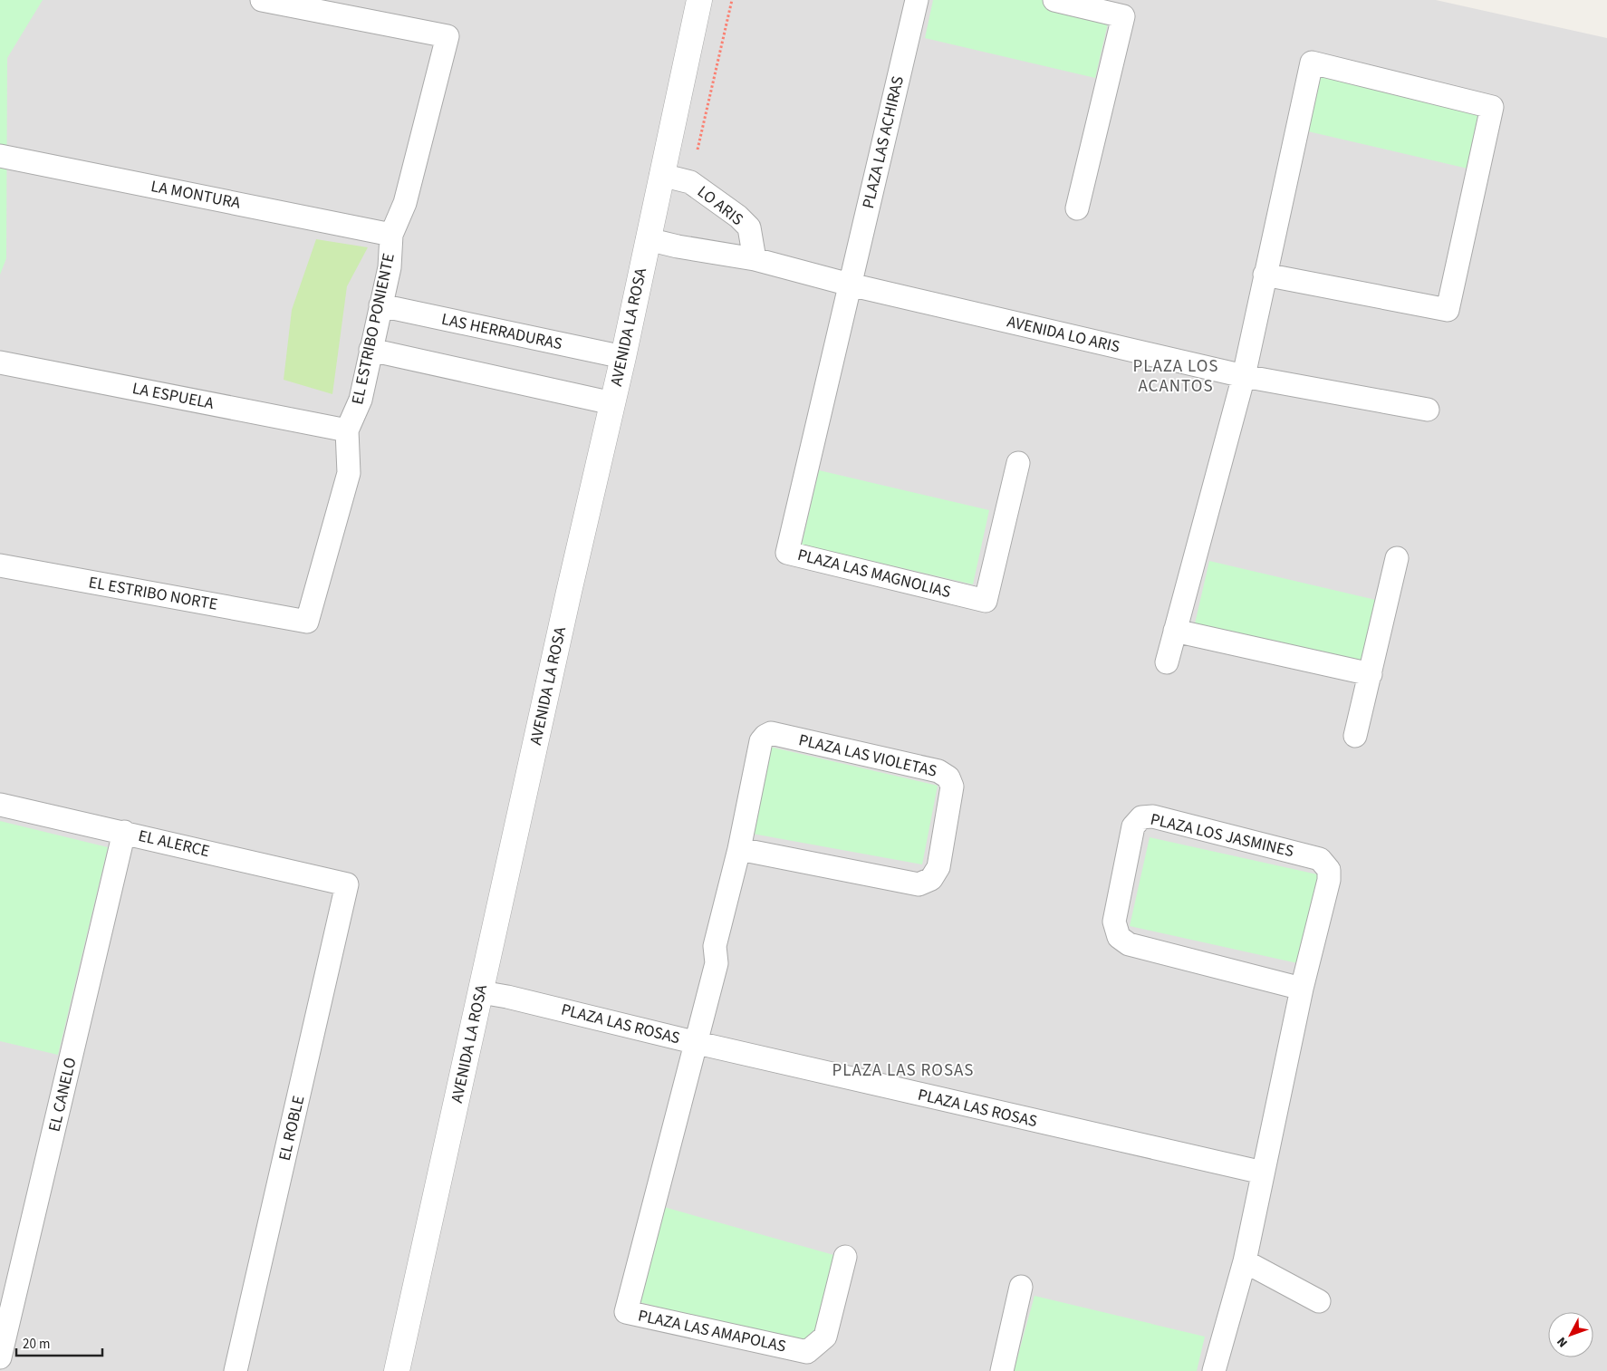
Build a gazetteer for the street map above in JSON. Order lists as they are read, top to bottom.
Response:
{
  "streets": {
    "street": [
      "PLAZA LAS ACHIRAS",
      "LA MONTURA",
      "LO ARIS",
      "AVENIDA LA ROSA",
      "EL ESTRIBO PONIENTE",
      "LAS HERRADURAS",
      "AVENIDA LO ARIS",
      "LA ESPUELA",
      "PLAZA LAS MAGNOLIAS",
      "EL ESTRIBO NORTE",
      "PLAZA LAS VIOLETAS",
      "PLAZA LOS JASMINES",
      "EL ALERCE",
      "PLAZA LAS ROSAS",
      "EL CANELO",
      "EL ROBLE",
      "PLAZA LAS AMAPOLAS"
    ]
  },
  "crossings": [
    ["PLAZA LAS ACHIRAS", "AVENIDA LO ARIS"],
    ["PLAZA LAS ACHIRAS", "PLAZA LAS MAGNOLIAS"],
    ["LA MONTURA", "EL ESTRIBO PONIENTE"],
    ["LO ARIS", "AVENIDA LA ROSA"],
    ["LO ARIS", "AVENIDA LO ARIS"],
    ["AVENIDA LA ROSA", "LAS HERRADURAS"],
    ["AVENIDA LA ROSA", "PLAZA LAS ROSAS"],
    ["EL ESTRIBO PONIENTE", "LAS HERRADURAS"],
    ["EL ESTRIBO PONIENTE", "LA ESPUELA"],
    ["EL ESTRIBO PONIENTE", "EL ESTRIBO NORTE"],
    ["AVENIDA LO ARIS", "PLAZA LAS MAGNOLIAS"],
    ["PLAZA LAS VIOLETAS", "PLAZA LAS ROSAS"],
    ["PLAZA LAS VIOLETAS", "PLAZA LAS AMAPOLAS"],
    ["PLAZA LOS JASMINES", "PLAZA LAS ROSAS"],
    ["EL ALERCE", "EL CANELO"],
    ["EL ALERCE", "EL ROBLE"],
    ["PLAZA LAS ROSAS", "PLAZA LAS AMAPOLAS"]
  ],
  "districts": ["PLAZA LOS ACANTOS", "PLAZA LAS ROSAS"],
  "scale_bar": "20 m",
  "north": "bottom left"
}
